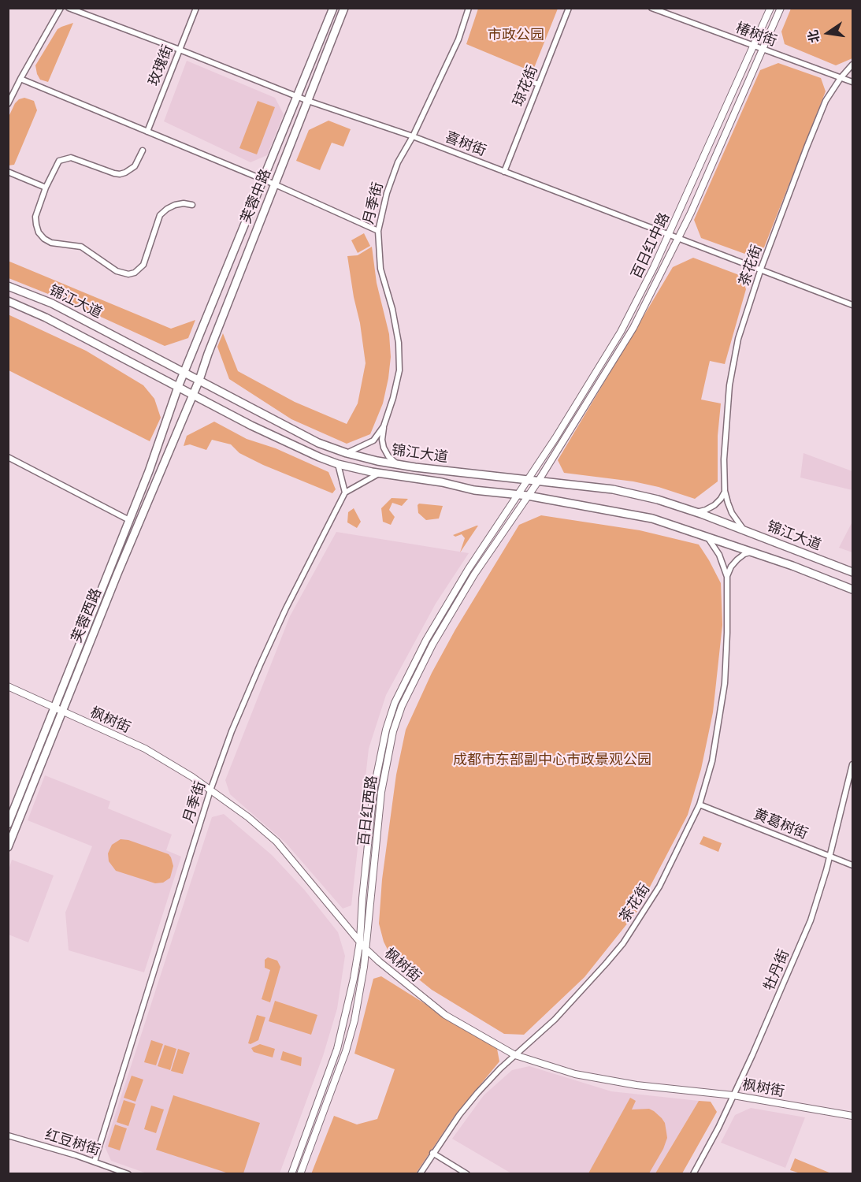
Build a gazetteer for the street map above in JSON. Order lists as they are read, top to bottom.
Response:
{
  "streets": {
    "main road": ["芙蓉中路", "锦江大道", "芙蓉西路"],
    "street": [
      "椿树街",
      "玫瑰街",
      "琼花街",
      "喜树街",
      "月季街",
      "百日红中路",
      "茶花街",
      "枫树街",
      "百日红西路",
      "黄葛树街",
      "牡丹街",
      "红豆树街"
    ]
  },
  "crossings": [
    ["椿树街", "百日红中路"],
    ["椿树街", "茶花街"],
    ["玫瑰街", "喜树街"],
    ["琼花街", "喜树街"],
    ["喜树街", "芙蓉中路"],
    ["喜树街", "月季街"],
    ["喜树街", "百日红中路"],
    ["喜树街", "茶花街"],
    ["芙蓉中路", "锦江大道"],
    ["芙蓉中路", "芙蓉西路"],
    ["月季街", "锦江大道"],
    ["月季街", "枫树街"],
    ["月季街", "红豆树街"],
    ["百日红中路", "锦江大道"],
    ["百日红中路", "百日红西路"],
    ["茶花街", "锦江大道"],
    ["茶花街", "枫树街"],
    ["茶花街", "黄葛树街"],
    ["锦江大道", "芙蓉西路"],
    ["锦江大道", "百日红西路"],
    ["芙蓉西路", "枫树街"],
    ["枫树街", "百日红西路"],
    ["枫树街", "牡丹街"],
    ["黄葛树街", "牡丹街"]
  ],
  "parks": ["市政公园", "成都市东部副中心市政景观公园"],
  "north": "left"
}
